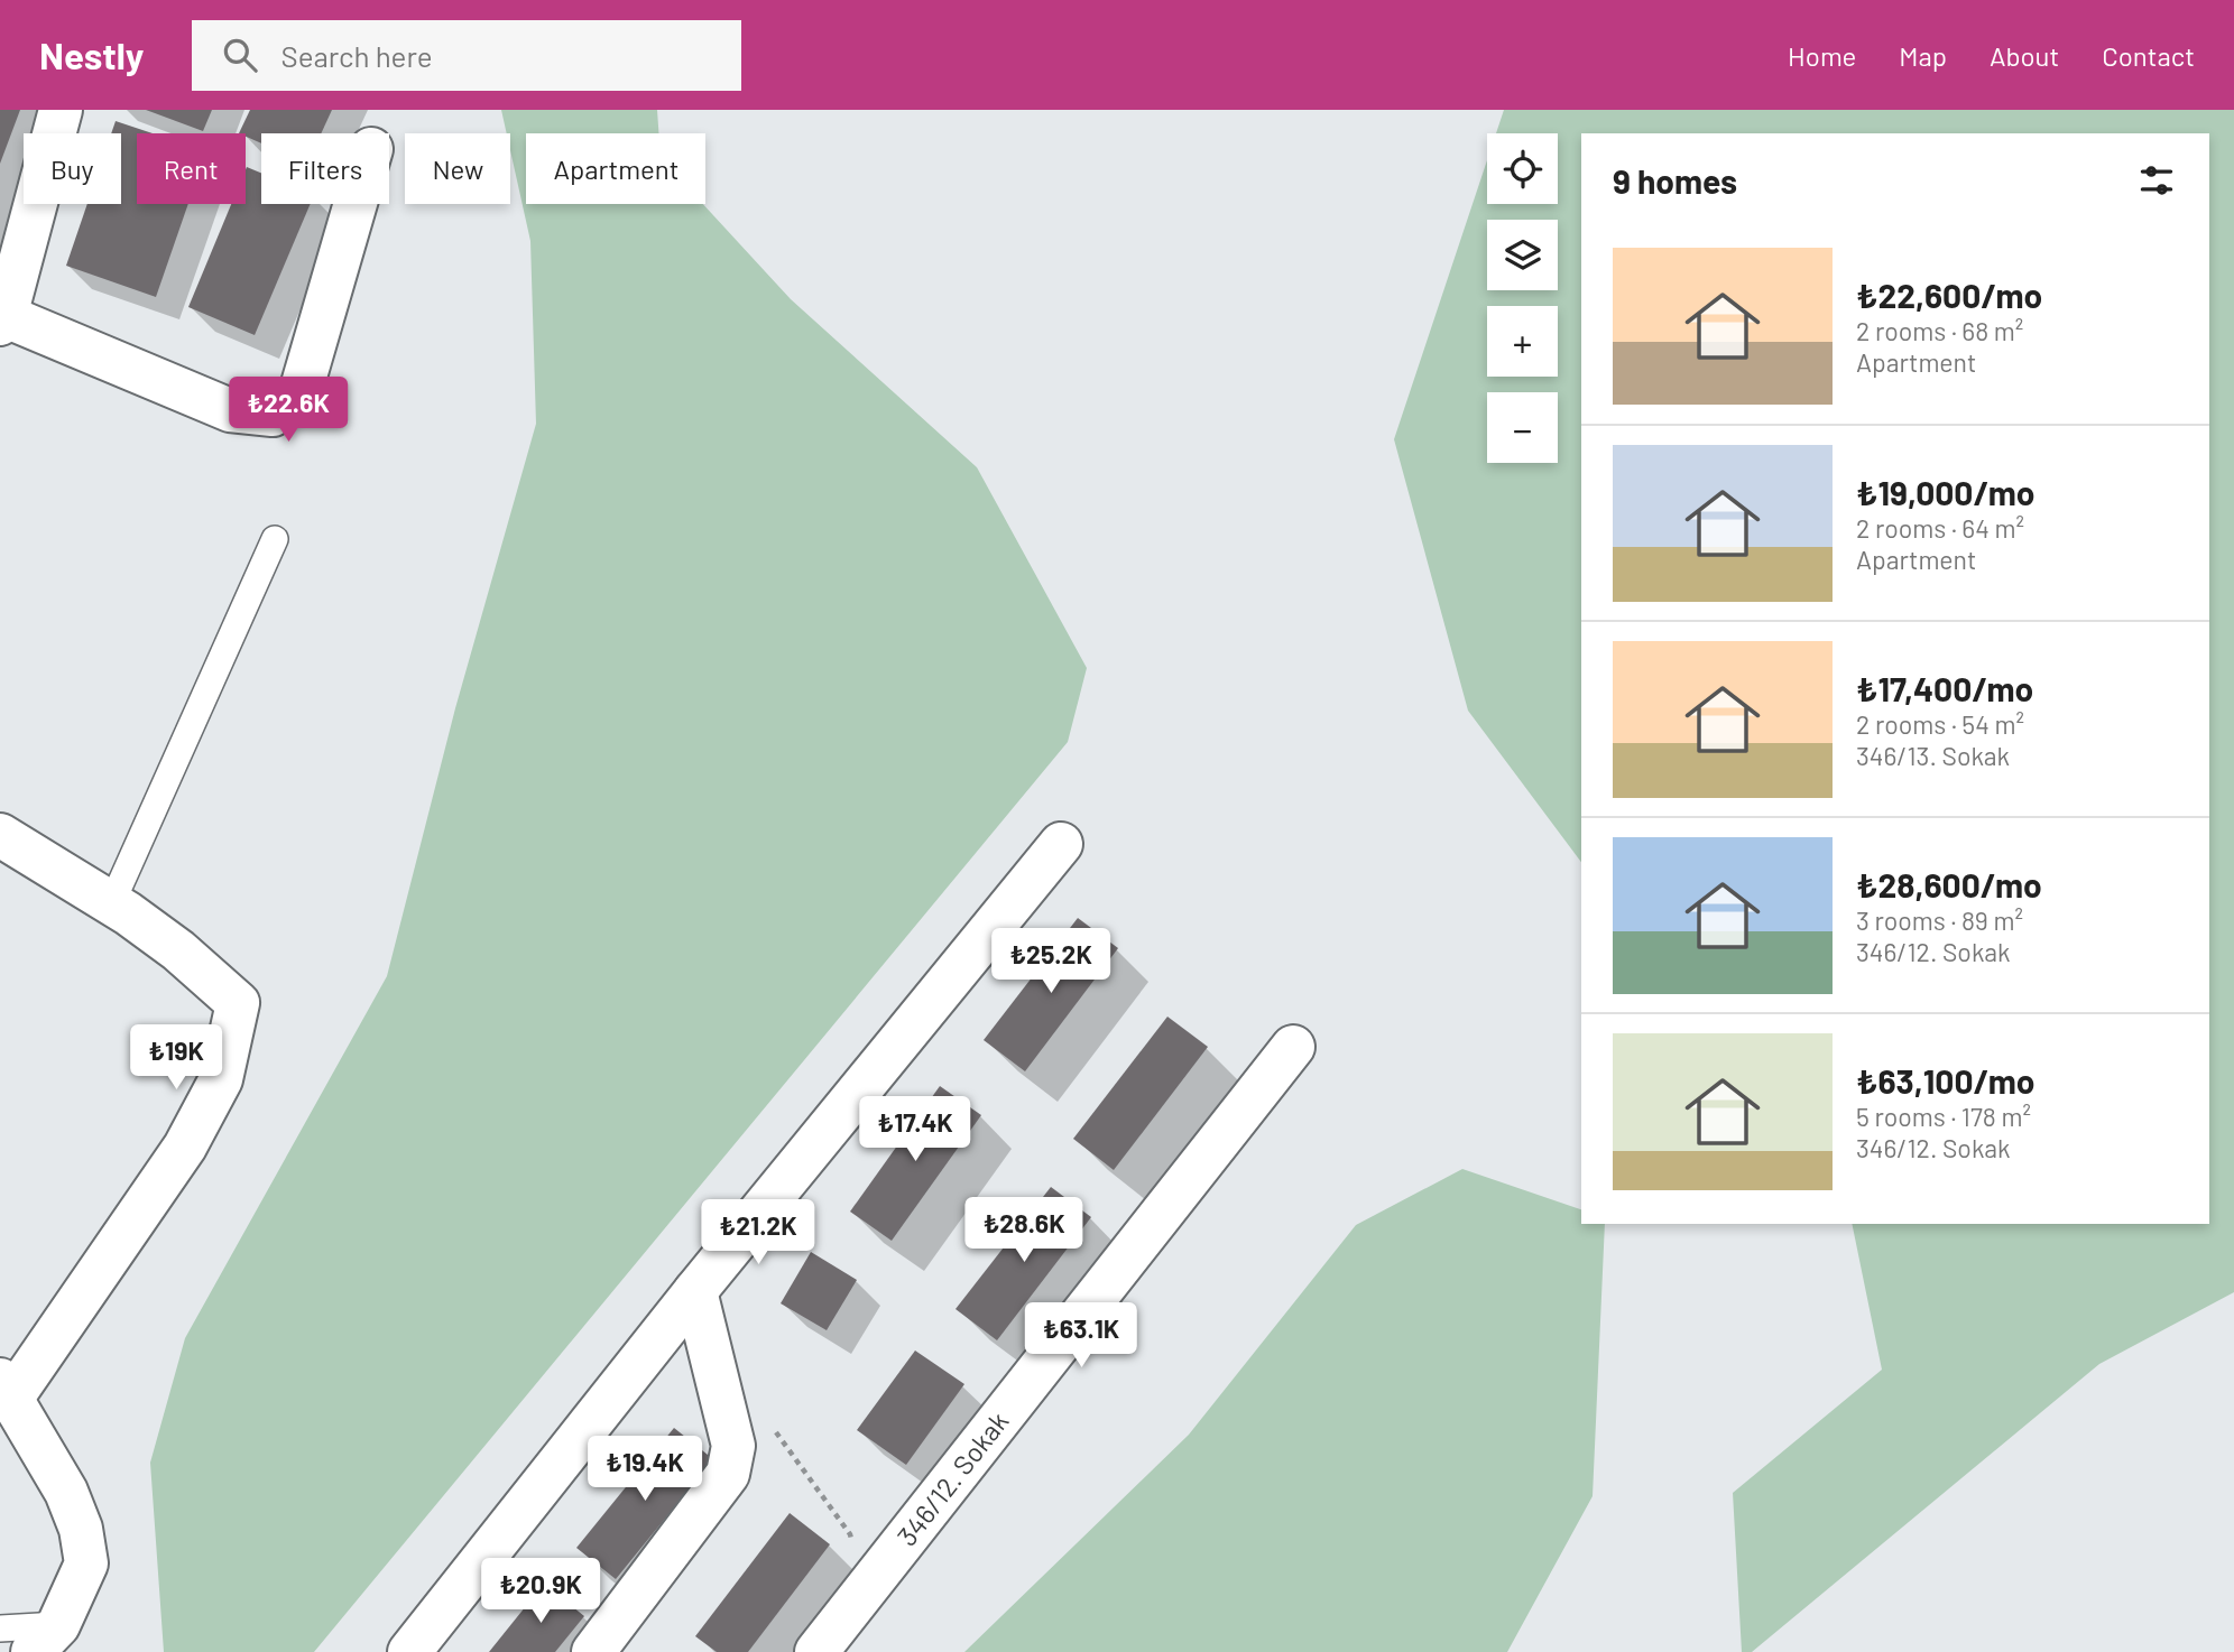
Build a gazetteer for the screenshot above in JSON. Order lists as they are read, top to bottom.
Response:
{
  "streets": {
    "street": ["346/12. Sokak"]
  },
  "page": {
    "header": "Nestly",
    "search": "Search here",
    "nav": [
      "Home",
      "Map",
      "About",
      "Contact"
    ],
    "map_buttons": ["+", "−"],
    "chip": [
      "Buy",
      "Rent",
      "Filters",
      "New",
      "Apartment"
    ],
    "heading": "9 homes",
    "list": [
      {
        "name": "₺22,600/mo",
        "note": "2 rooms · 68 m² · Apartment"
      },
      {
        "name": "₺19,000/mo",
        "note": "2 rooms · 64 m² · Apartment"
      },
      {
        "name": "₺17,400/mo",
        "note": "2 rooms · 54 m² · 346/13. Sokak"
      },
      {
        "name": "₺28,600/mo",
        "note": "3 rooms · 89 m² · 346/12. Sokak"
      },
      {
        "name": "₺63,100/mo",
        "note": "5 rooms · 178 m² · 346/12. Sokak"
      }
    ],
    "price": [
      "₺22.6K",
      "₺25.2K",
      "₺19K",
      "₺17.4K",
      "₺28.6K",
      "₺21.2K",
      "₺63.1K",
      "₺19.4K",
      "₺20.9K"
    ]
  }
}
